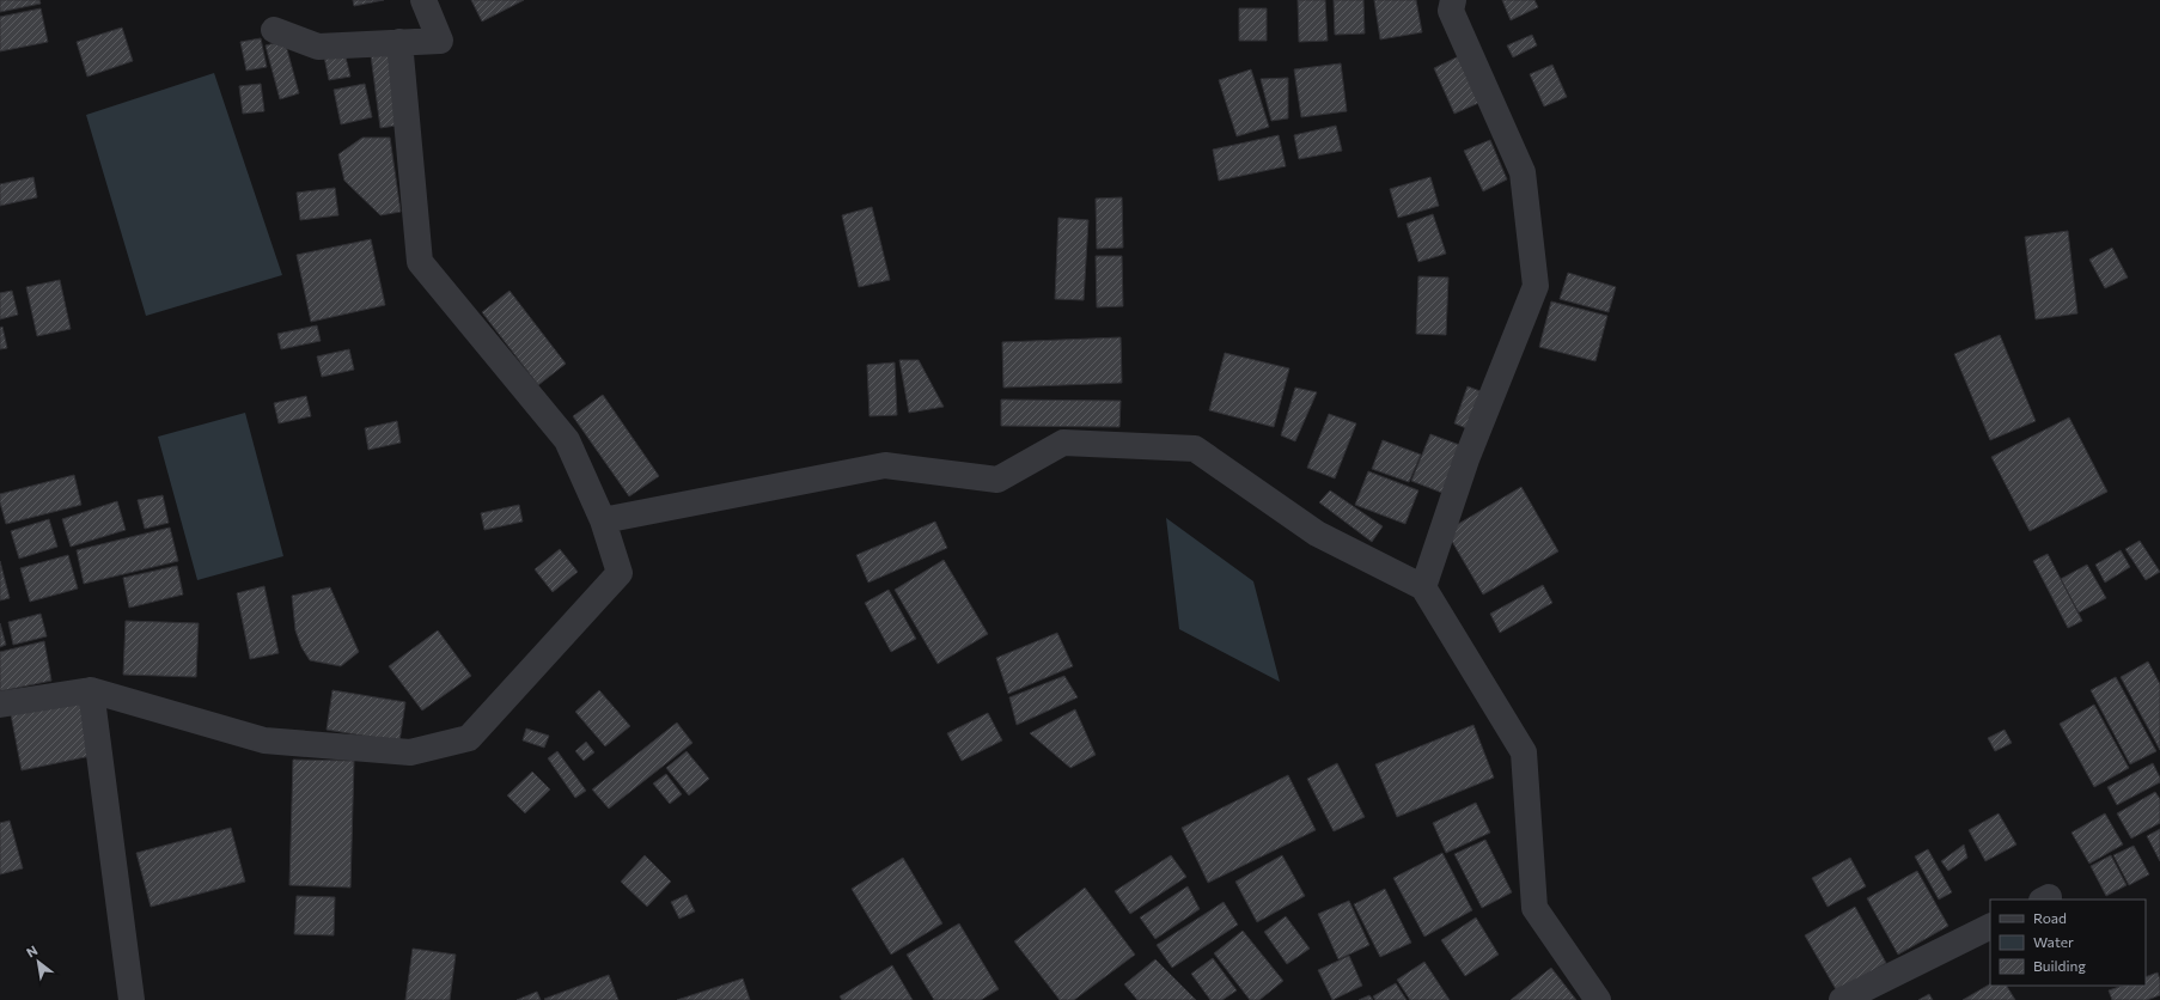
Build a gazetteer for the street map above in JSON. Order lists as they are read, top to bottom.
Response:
{
  "legend": ["Road", "Water", "Building"],
  "north": "top left"
}
